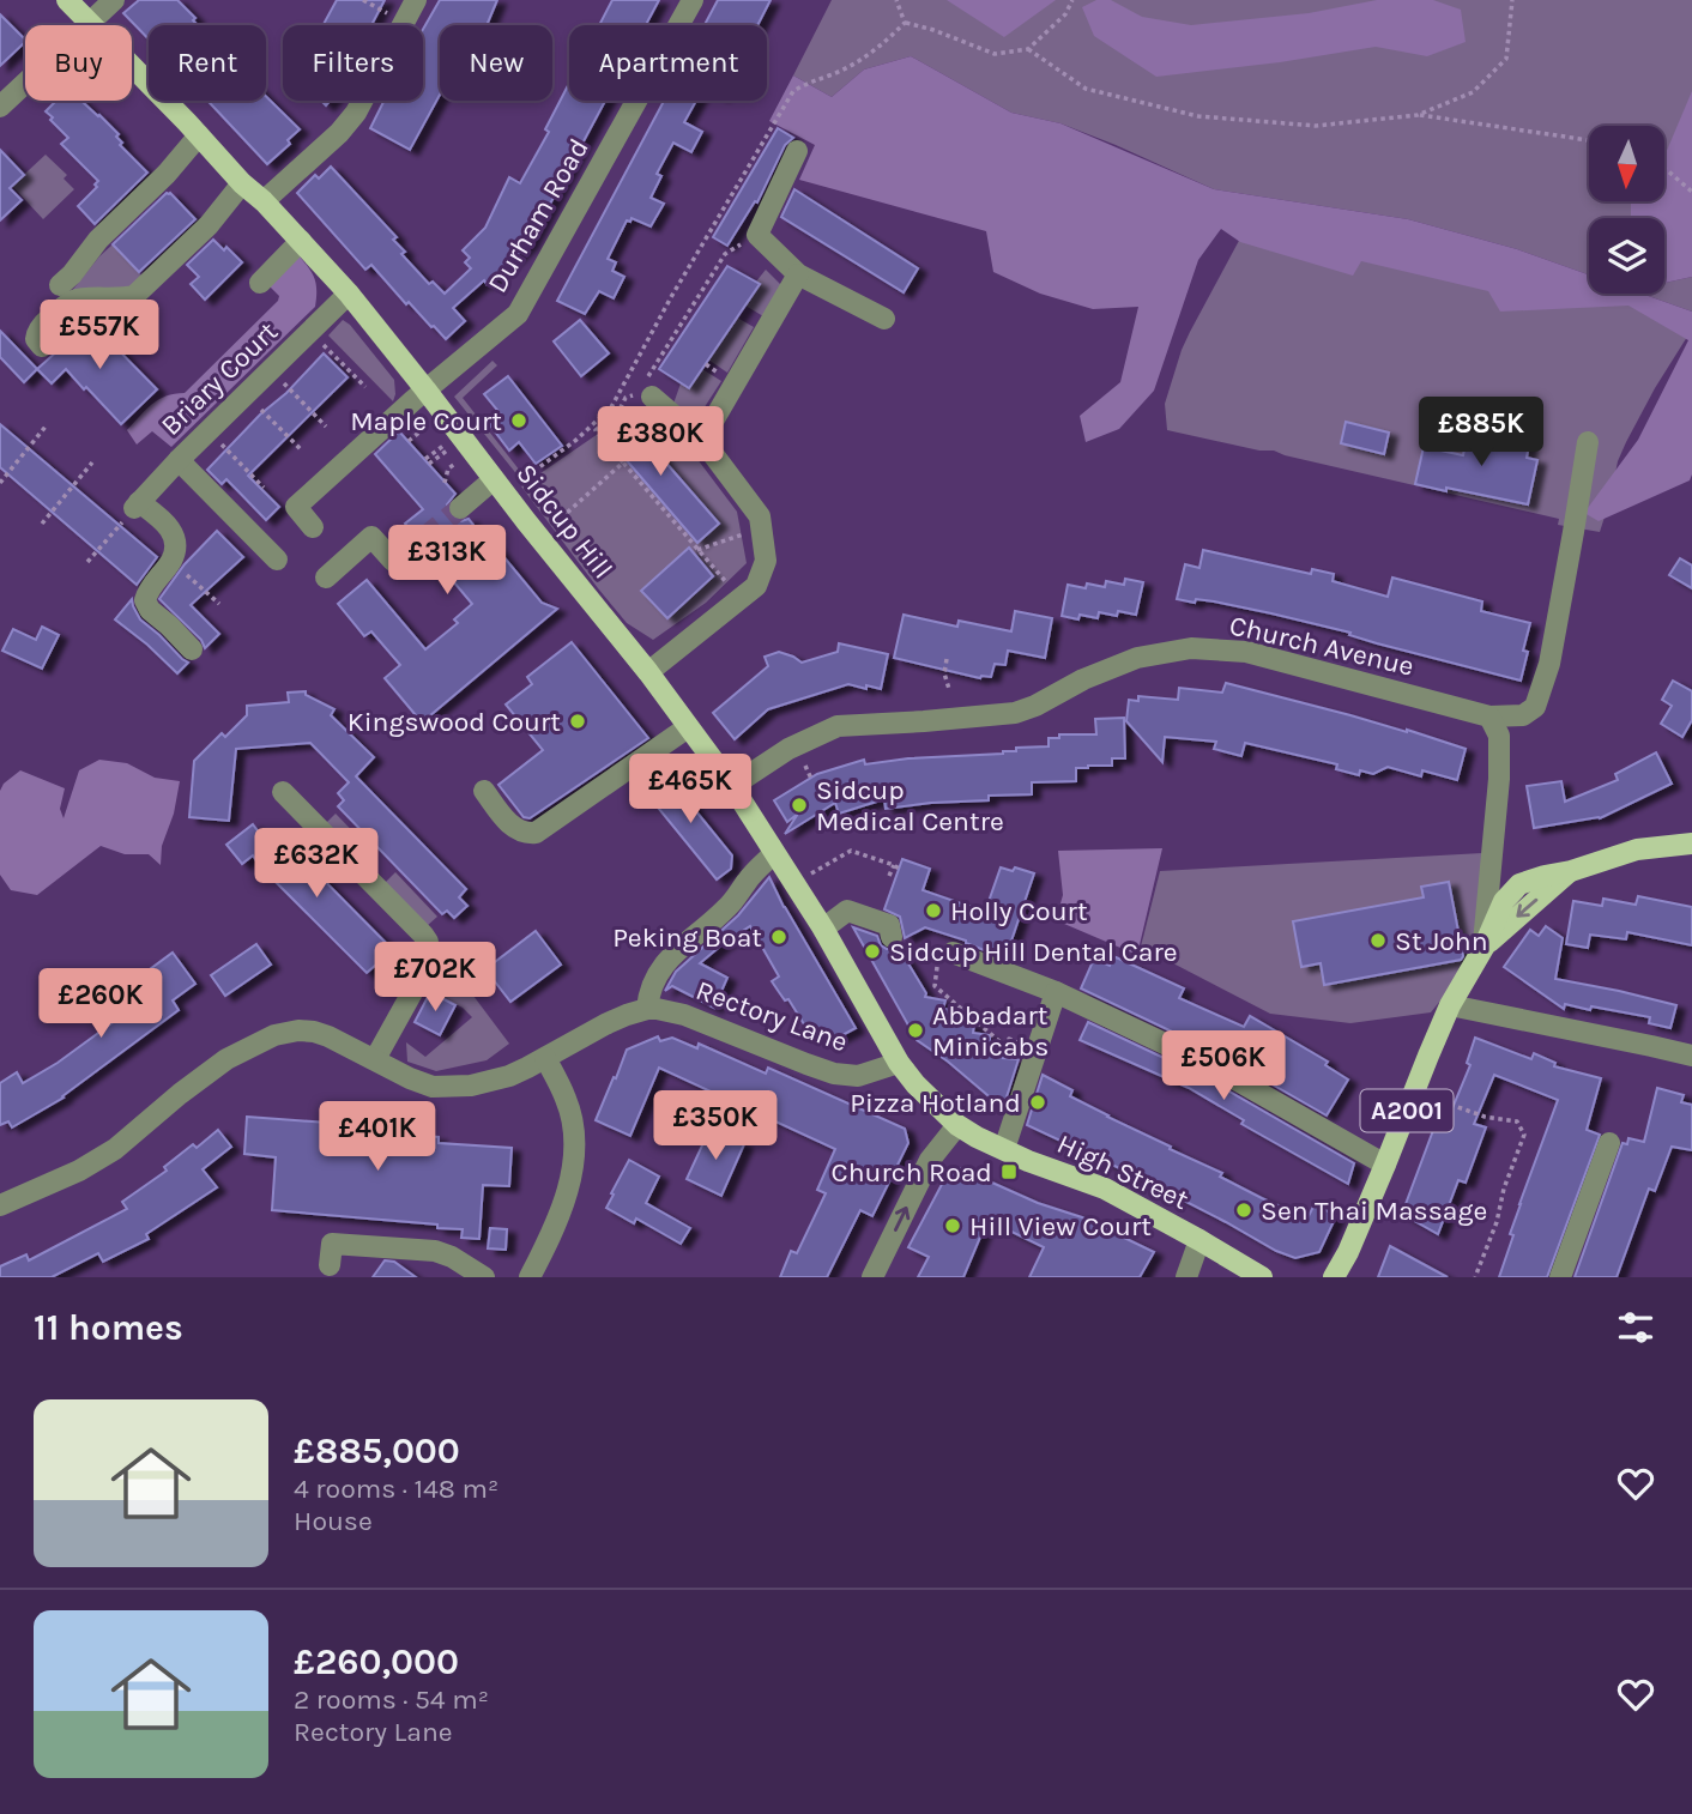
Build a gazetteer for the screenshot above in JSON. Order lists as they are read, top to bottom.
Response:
{
  "streets": {
    "main road": ["Sidcup Hill", "A2001", "High Street"],
    "street": [
      "Durham Road",
      "Briary Court",
      "Church Avenue",
      "Rectory Lane"
    ]
  },
  "crossings": [
    ["Durham Road", "Sidcup Hill"],
    ["Briary Court", "Sidcup Hill"],
    ["Sidcup Hill", "Church Avenue"],
    ["Sidcup Hill", "Rectory Lane"],
    ["Sidcup Hill", "High Street"]
  ],
  "places": {
    "other": [
      "Maple Court",
      "Kingswood Court",
      "Sidcup Medical Centre",
      "Holly Court",
      "Peking Boat",
      "St John",
      "Sidcup Hill Dental Care",
      "Abbadart Minicabs",
      "Pizza Hotland",
      "Sen Thai Massage",
      "Hill View Court"
    ],
    "transit": ["Church Road"]
  },
  "north": "bottom",
  "page": {
    "chip": [
      "Buy",
      "Rent",
      "Filters",
      "New",
      "Apartment"
    ],
    "price": [
      "£557K",
      "£885K",
      "£380K",
      "£313K",
      "£465K",
      "£632K",
      "£702K",
      "£260K",
      "£506K",
      "£350K",
      "£401K"
    ],
    "heading": "11 homes",
    "list": [
      {
        "name": "£885,000",
        "note": "4 rooms · 148 m² · House"
      },
      {
        "name": "£260,000",
        "note": "2 rooms · 54 m² · Rectory Lane"
      }
    ]
  }
}
